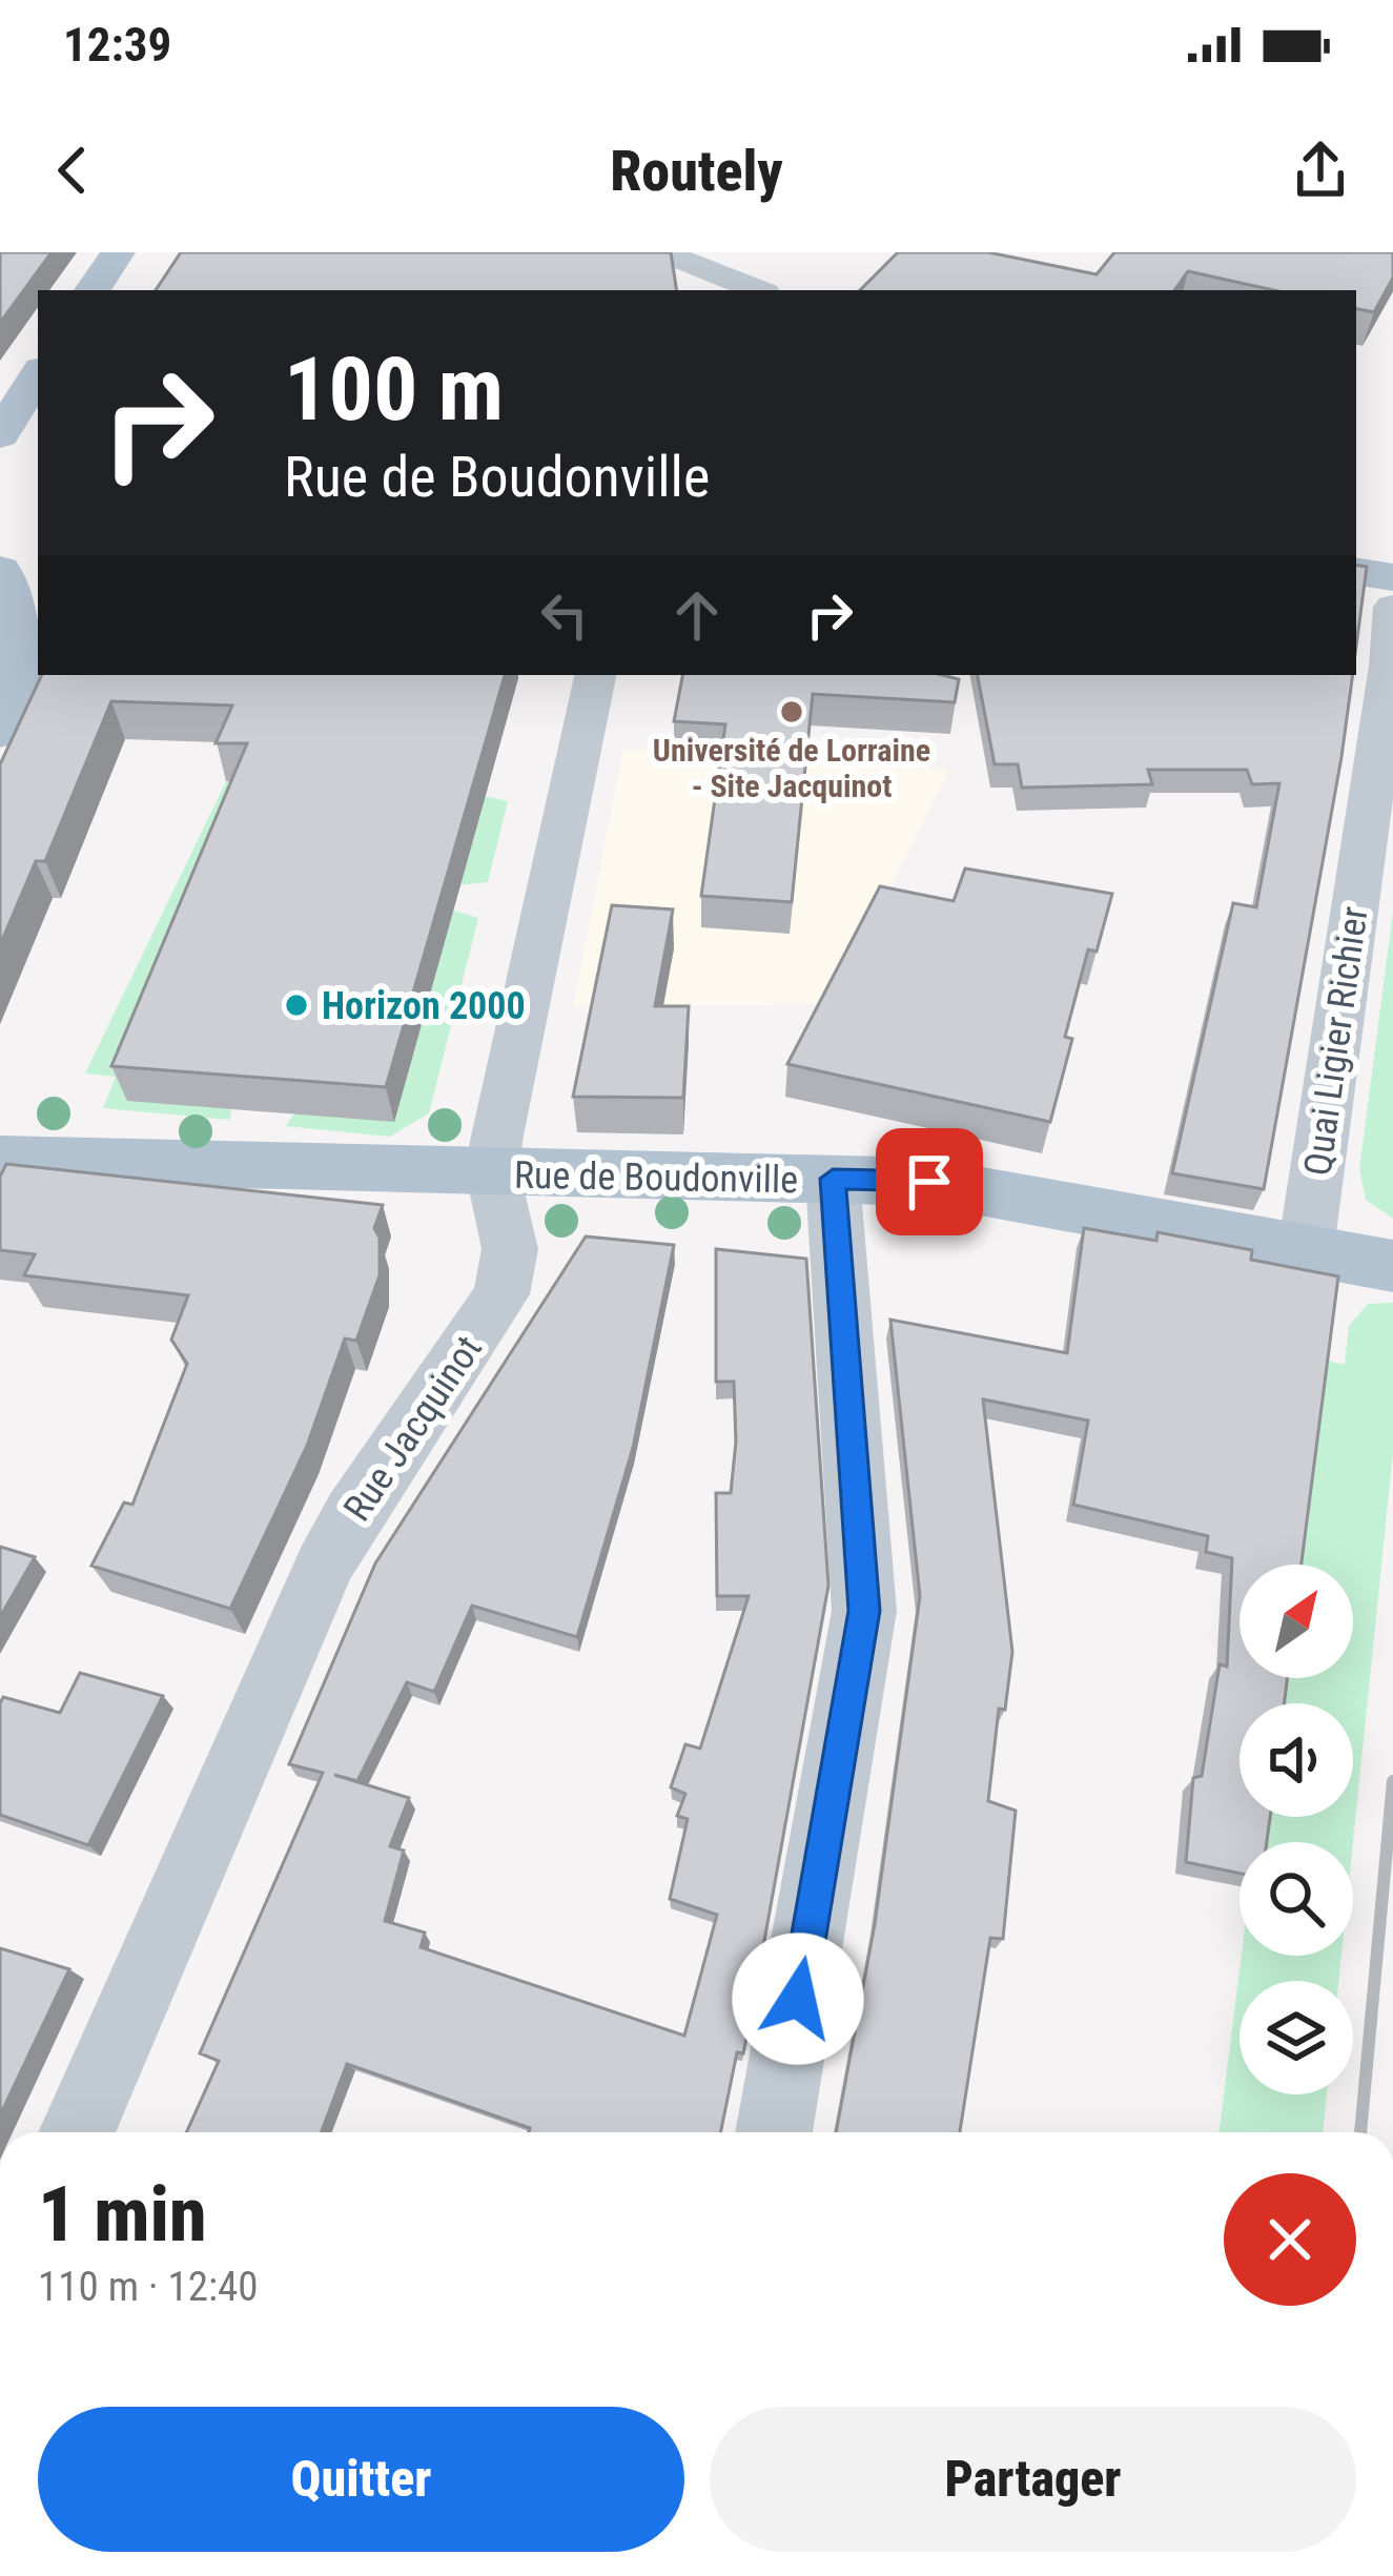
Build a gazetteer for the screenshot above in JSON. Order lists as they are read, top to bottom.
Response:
{
  "streets": {
    "main road": ["Rue de Boudonville"],
    "street": ["Quai Ligier Richier", "Rue Jacquinot"]
  },
  "crossings": [
    ["Quai Ligier Richier", "Rue de Boudonville"],
    ["Rue de Boudonville", "Rue Jacquinot"]
  ],
  "places": ["Université de Lorraine - Site Jacquinot", "Horizon 2000"],
  "north": "top right",
  "page": {
    "status": "12:39",
    "header": "Routely",
    "turn": ["100 m", "Rue de Boudonville"],
    "heading": ["1 min", "110 m · 12:40"],
    "buttons": ["Quitter", "Partager"]
  }
}
